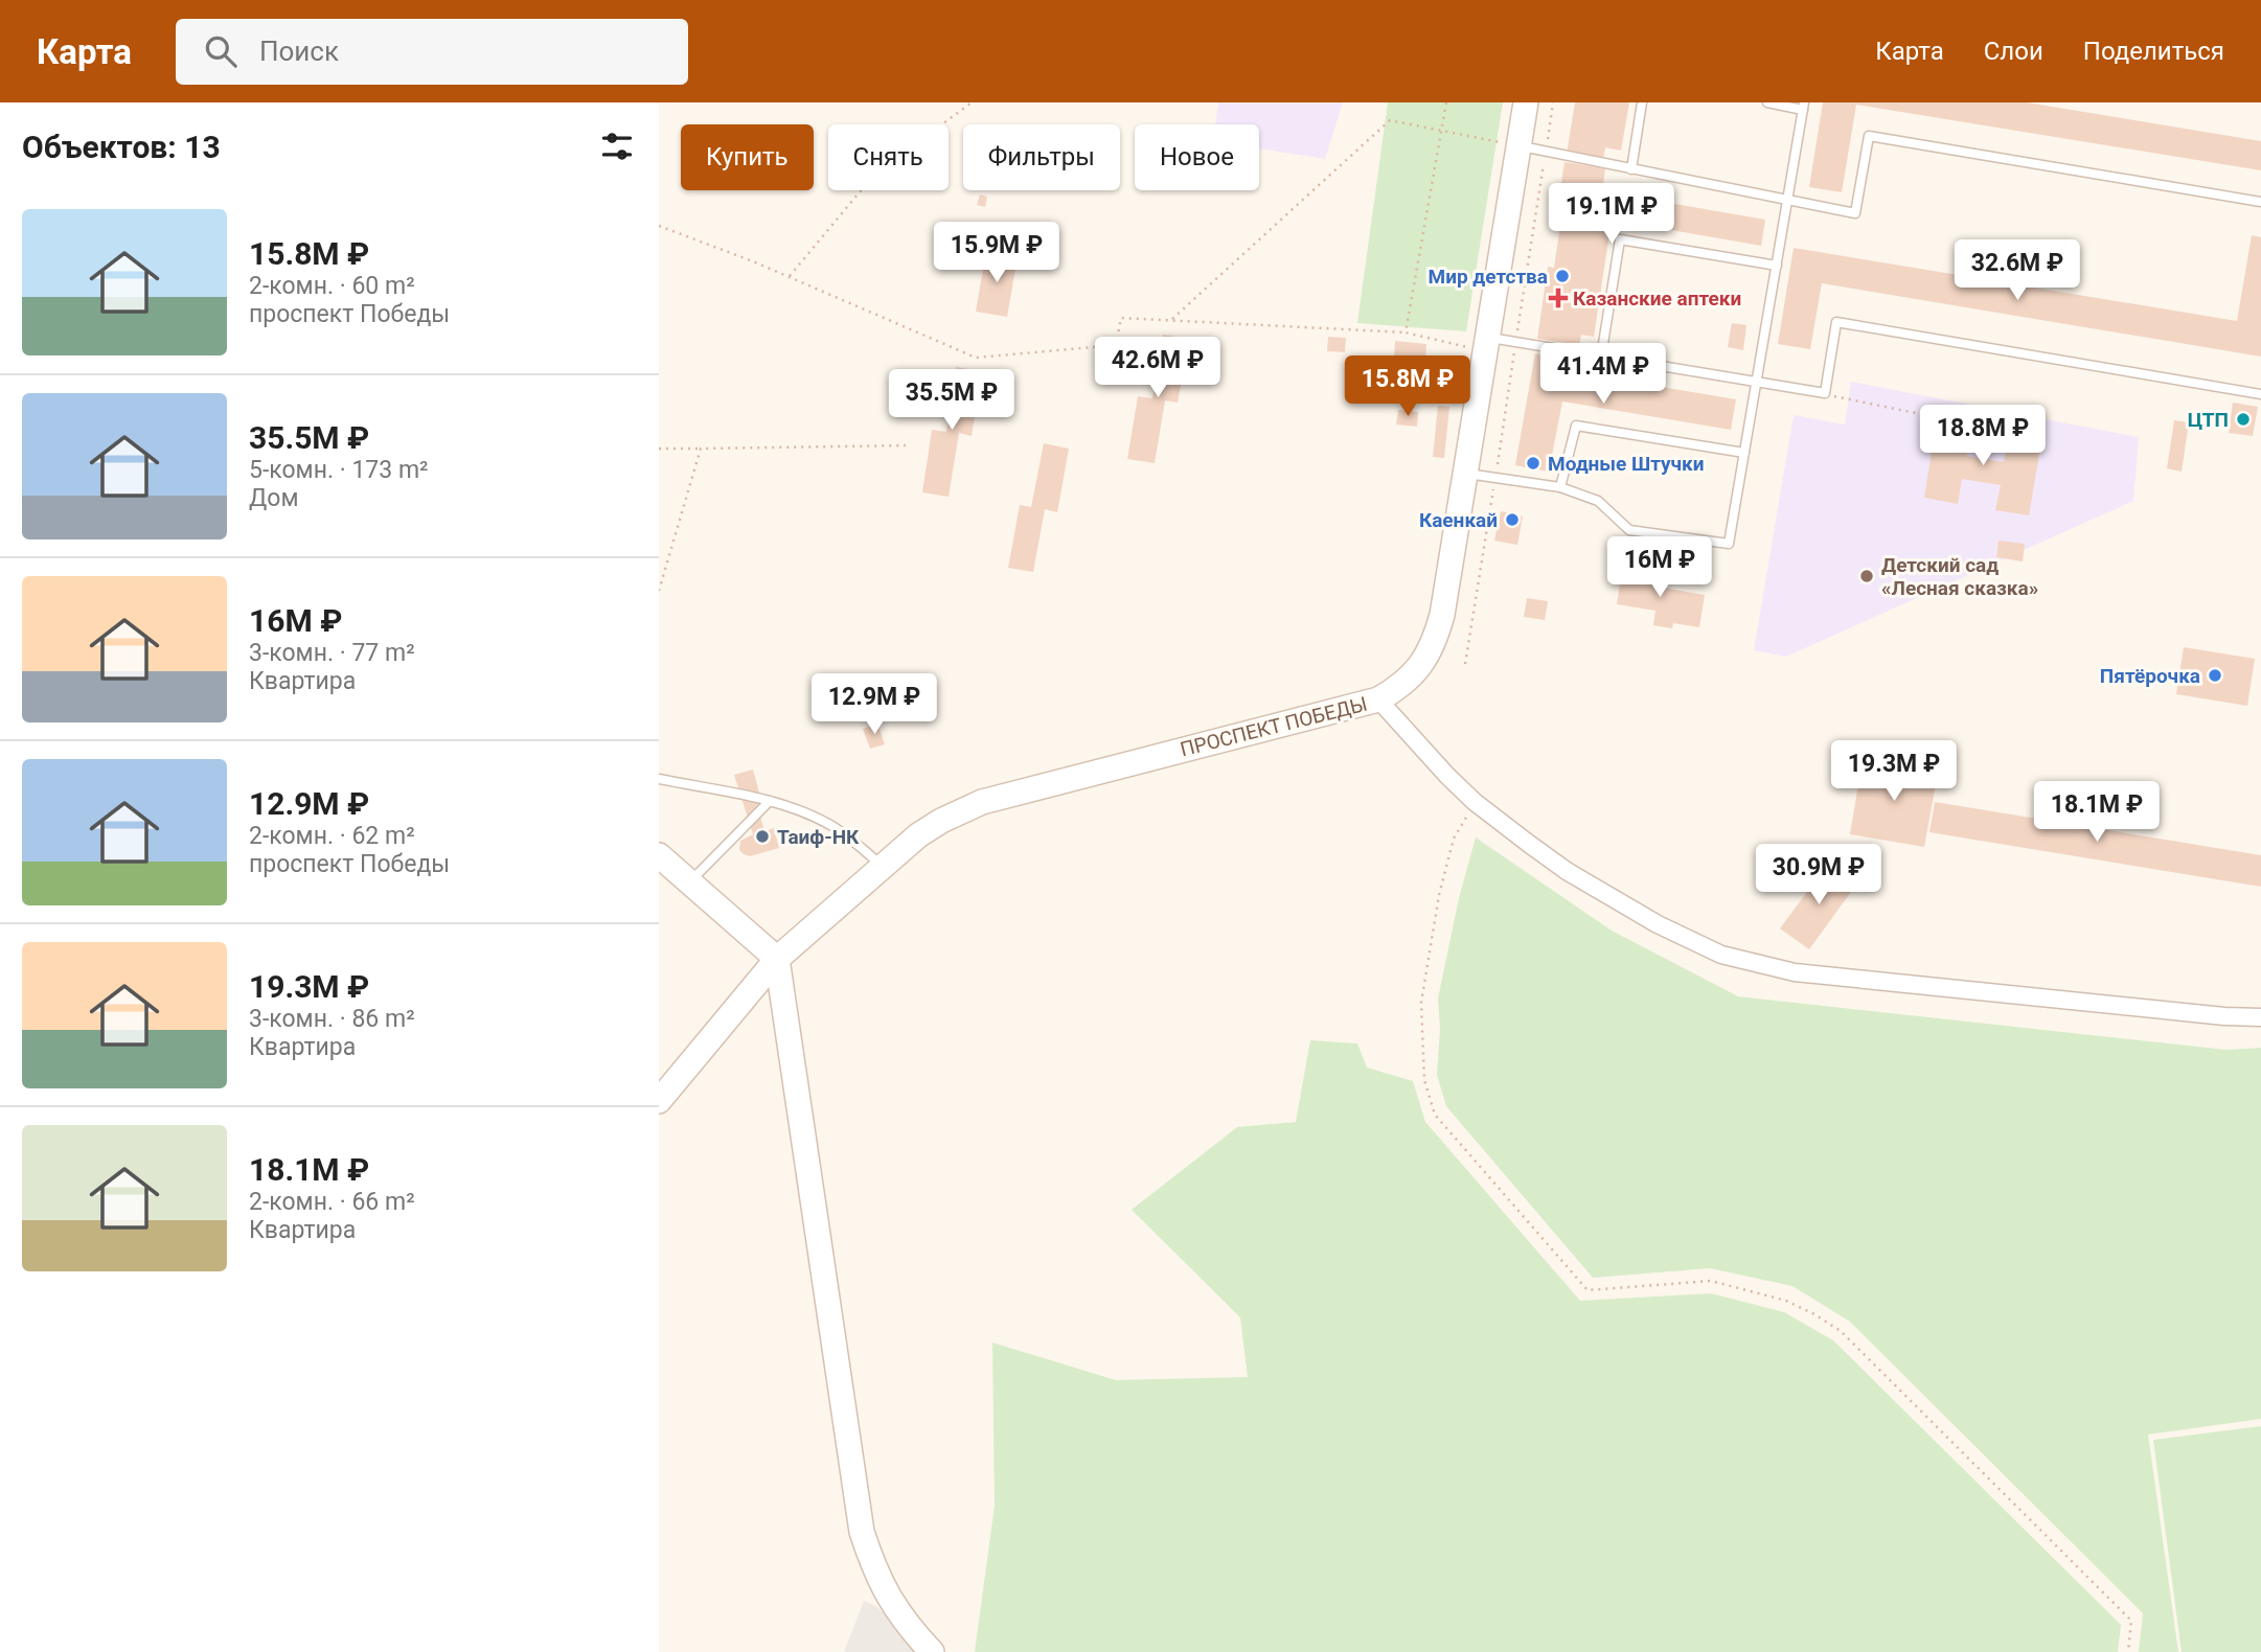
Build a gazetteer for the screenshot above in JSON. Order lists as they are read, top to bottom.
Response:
{
  "streets": {
    "main road": ["ПРОСПЕКТ ПОБЕДЫ"]
  },
  "places": {
    "other": [
      "Мир детства",
      "ЦТП",
      "Модные Штучки",
      "Каенкай",
      "Детский сад «Лесная сказка»",
      "Пятёрочка",
      "Таиф-НК"
    ],
    "health": ["Казанские аптеки"]
  },
  "page": {
    "header": "Карта",
    "search": "Поиск",
    "nav": ["Карта", "Слои", "Поделиться"],
    "heading": "Объектов: 13",
    "chip": [
      "Купить",
      "Снять",
      "Фильтры",
      "Новое"
    ],
    "price": [
      "19.1M ₽",
      "15.9M ₽",
      "32.6M ₽",
      "42.6M ₽",
      "41.4M ₽",
      "15.8M ₽",
      "35.5M ₽",
      "18.8M ₽",
      "16M ₽",
      "12.9M ₽",
      "19.3M ₽",
      "18.1M ₽",
      "30.9M ₽"
    ],
    "list": [
      {
        "name": "15.8M ₽",
        "note": "2-комн. · 60 m² · проспект Победы"
      },
      {
        "name": "35.5M ₽",
        "note": "5-комн. · 173 m² · Дом"
      },
      {
        "name": "16M ₽",
        "note": "3-комн. · 77 m² · Квартира"
      },
      {
        "name": "12.9M ₽",
        "note": "2-комн. · 62 m² · проспект Победы"
      },
      {
        "name": "19.3M ₽",
        "note": "3-комн. · 86 m² · Квартира"
      },
      {
        "name": "18.1M ₽",
        "note": "2-комн. · 66 m² · Квартира"
      }
    ]
  }
}
